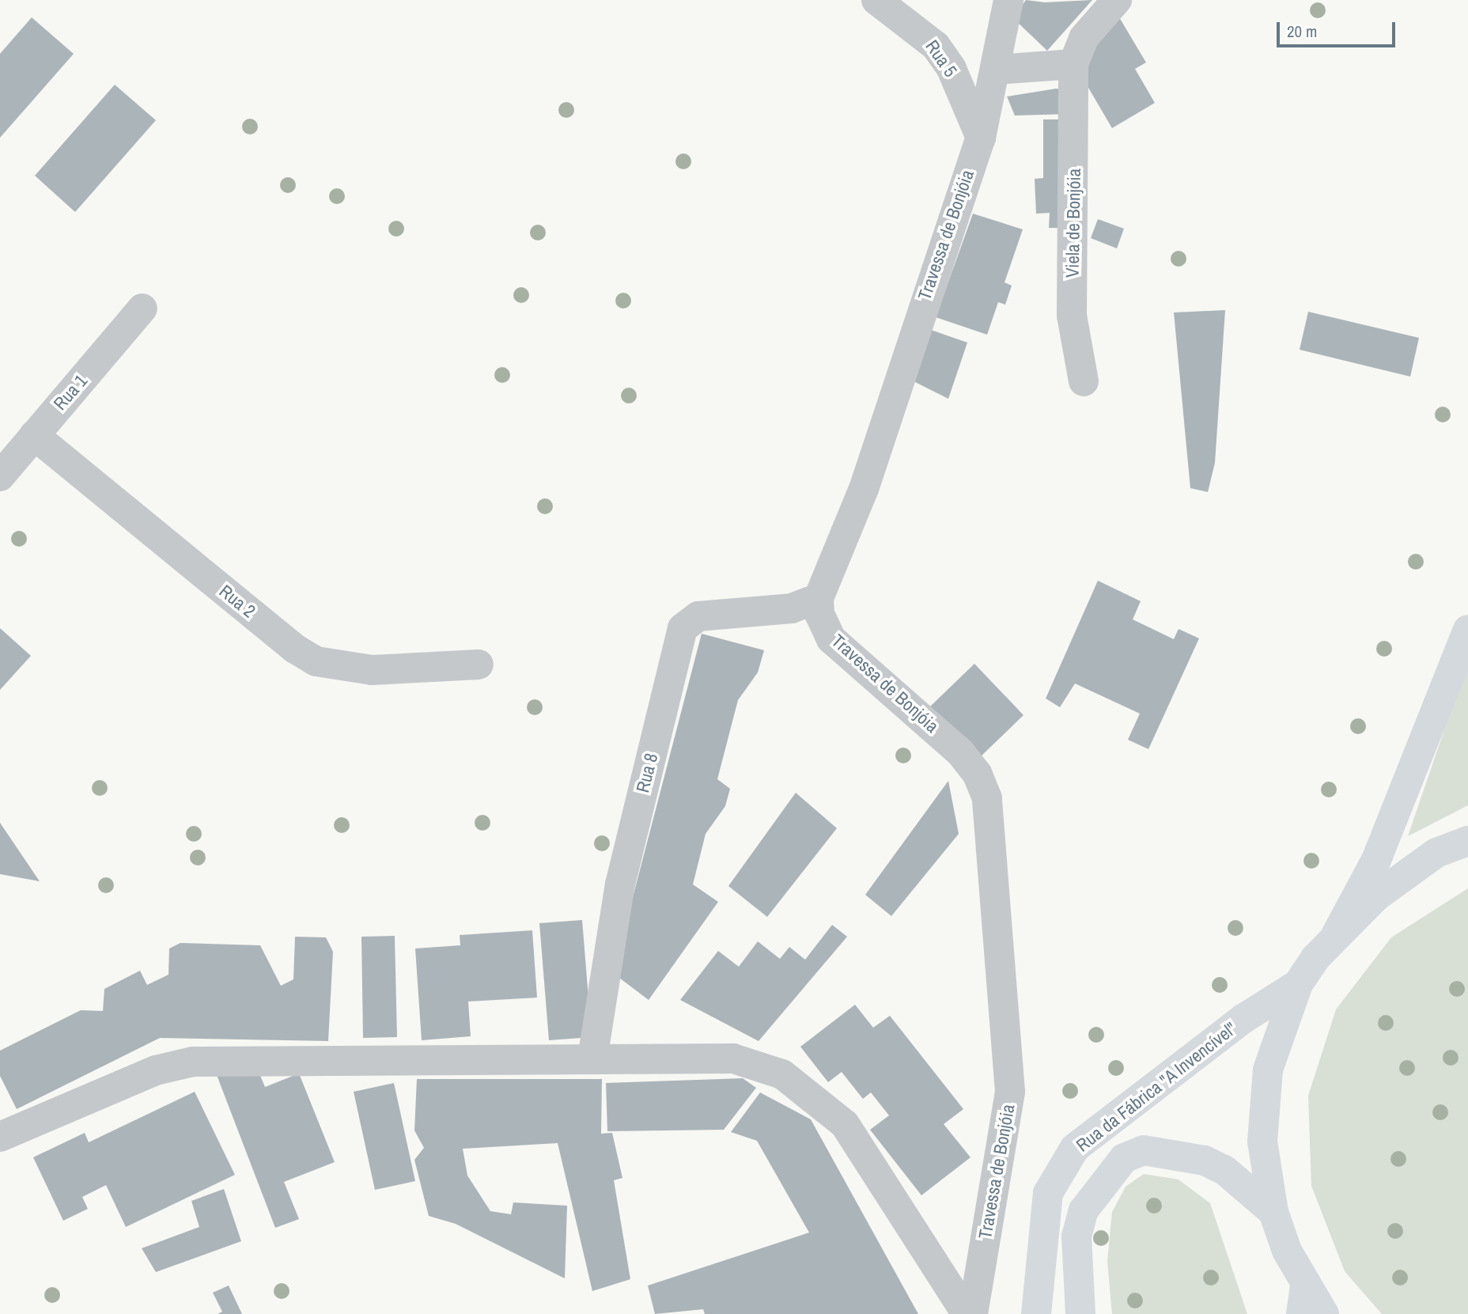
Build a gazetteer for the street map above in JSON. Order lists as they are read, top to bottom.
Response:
{
  "streets": {
    "main road": ["Rua da Fábrica \"A Invencível\""],
    "street": [
      "Rua 5",
      "Viela de Bonjóia",
      "Travessa de Bonjóia",
      "Rua 1",
      "Rua 2",
      "Rua 8"
    ]
  },
  "crossings": [
    ["Rua 5", "Travessa de Bonjóia"],
    ["Travessa de Bonjóia", "Rua 8"],
    ["Rua 1", "Rua 2"]
  ],
  "scale_bar": "20 m"
}
